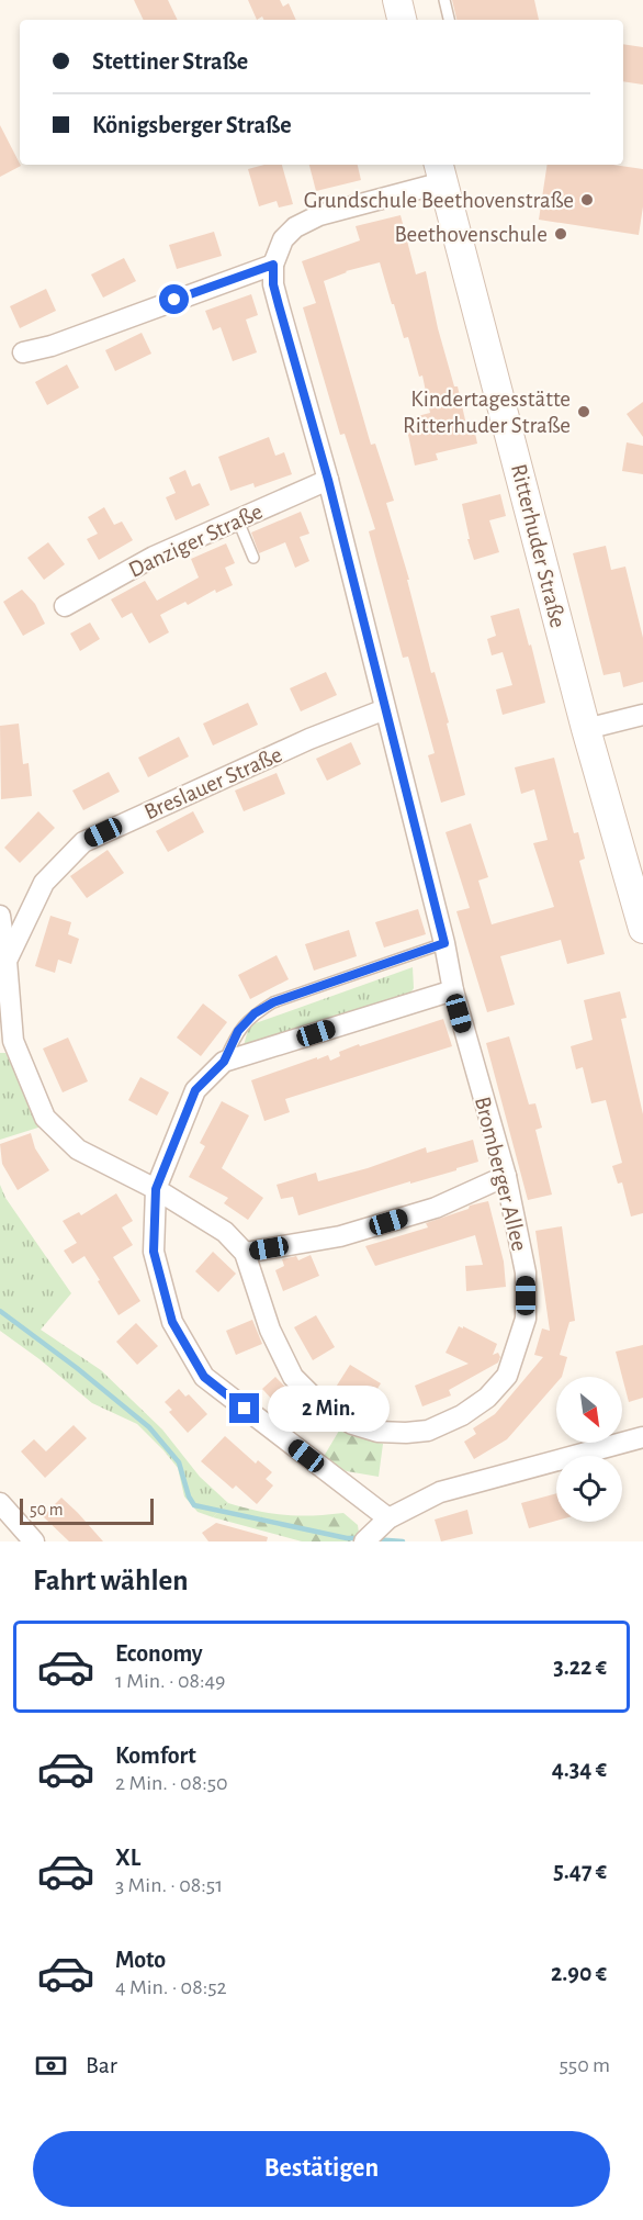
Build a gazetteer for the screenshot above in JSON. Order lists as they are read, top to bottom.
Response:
{
  "streets": {
    "street": [
      "Danziger Straße",
      "Ritterhuder Straße",
      "Breslauer Straße",
      "Bromberger Allee"
    ]
  },
  "crossings": [
    ["Danziger Straße", "Bromberger Allee"],
    ["Breslauer Straße", "Bromberger Allee"]
  ],
  "places": ["Grundschule Beethovenstraße", "Beethovenschule", "Kindertagesstätte Ritterhuder Straße"],
  "scale_bar": "50 m",
  "north": "bottom right",
  "page": {
    "banner": ["Stettiner Straße", "Königsberger Straße"],
    "bubble": "2 Min.",
    "scale": "50 m",
    "heading": "Fahrt wählen",
    "list": [
      {
        "name": "Economy",
        "note": "1 Min. · 08:49",
        "value": "3.22 €"
      },
      {
        "name": "Komfort",
        "note": "2 Min. · 08:50",
        "value": "4.34 €"
      },
      {
        "name": "XL",
        "note": "3 Min. · 08:51",
        "value": "5.47 €"
      },
      {
        "name": "Moto",
        "note": "4 Min. · 08:52",
        "value": "2.90 €"
      }
    ],
    "pay": ["Bar", "550 m"],
    "buttons": "Bestätigen"
  }
}
